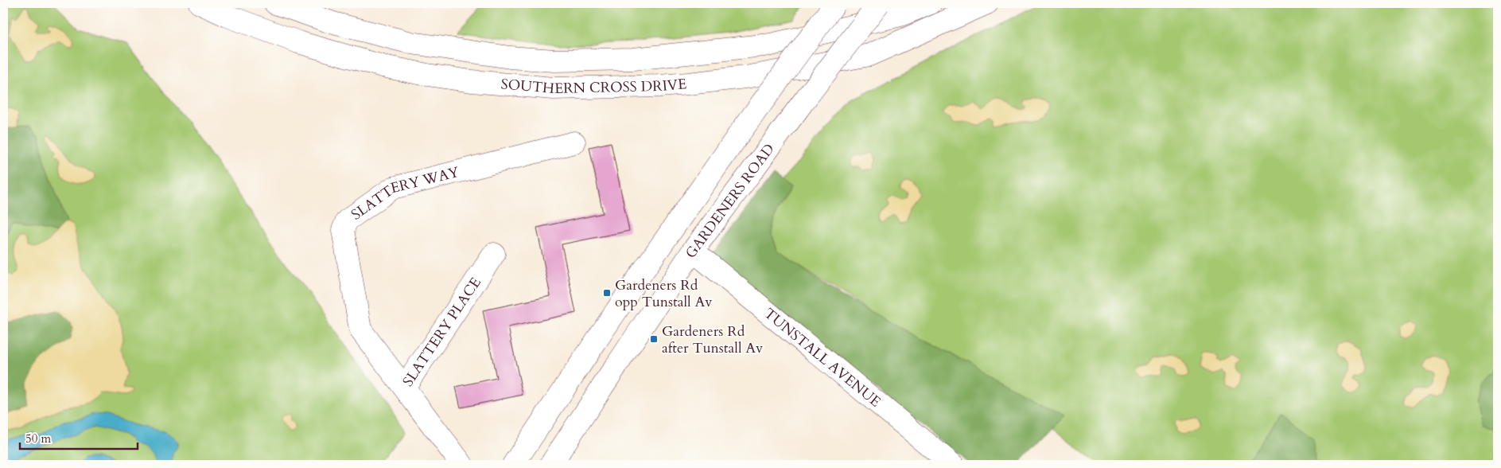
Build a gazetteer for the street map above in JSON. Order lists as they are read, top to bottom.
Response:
{
  "streets": {
    "main road": [
      "SOUTHERN CROSS DRIVE",
      "SLATTERY WAY",
      "GARDENERS ROAD",
      "SLATTERY PLACE",
      "TUNSTALL AVENUE"
    ]
  },
  "crossings": [
    ["SLATTERY WAY", "SLATTERY PLACE"],
    ["GARDENERS ROAD", "TUNSTALL AVENUE"]
  ],
  "places": {
    "transit": ["Gardeners Rd opp Tunstall Av", "Gardeners Rd after Tunstall Av"]
  },
  "scale_bar": "50 m"
}
